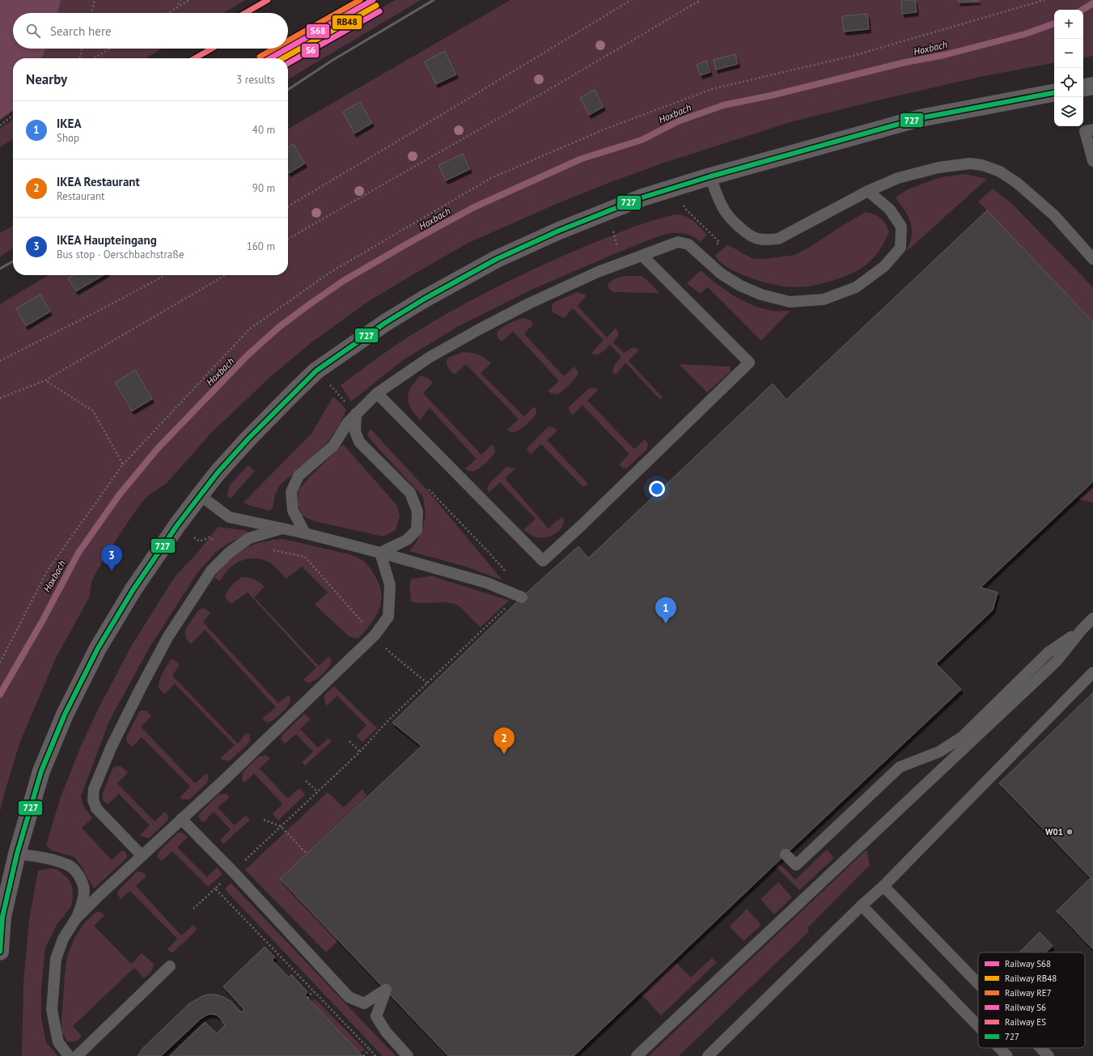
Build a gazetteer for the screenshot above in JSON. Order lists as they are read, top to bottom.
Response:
{
  "water": ["Hoxbach"],
  "places": ["W01"],
  "lines": [
    "rail line S68",
    "rail line RE7",
    "rail line ES",
    "rail line RB48",
    "rail line S6",
    "transit line 727"
  ],
  "legend": [
    "Railway S68",
    "Railway RB48",
    "Railway RE7",
    "Railway S6",
    "Railway ES",
    "727"
  ],
  "page": {
    "map_buttons": ["+", "−"],
    "search": "Search here",
    "heading": ["Nearby", "3 results"],
    "list": [
      {
        "mark": "1",
        "name": "IKEA",
        "note": "Shop",
        "value": "40 m"
      },
      {
        "mark": "2",
        "name": "IKEA Restaurant",
        "note": "Restaurant",
        "value": "90 m"
      },
      {
        "mark": "3",
        "name": "IKEA Haupteingang",
        "note": "Bus stop · Oerschbachstraße",
        "value": "160 m"
      }
    ],
    "pins": ["3", "1", "2"]
  }
}
